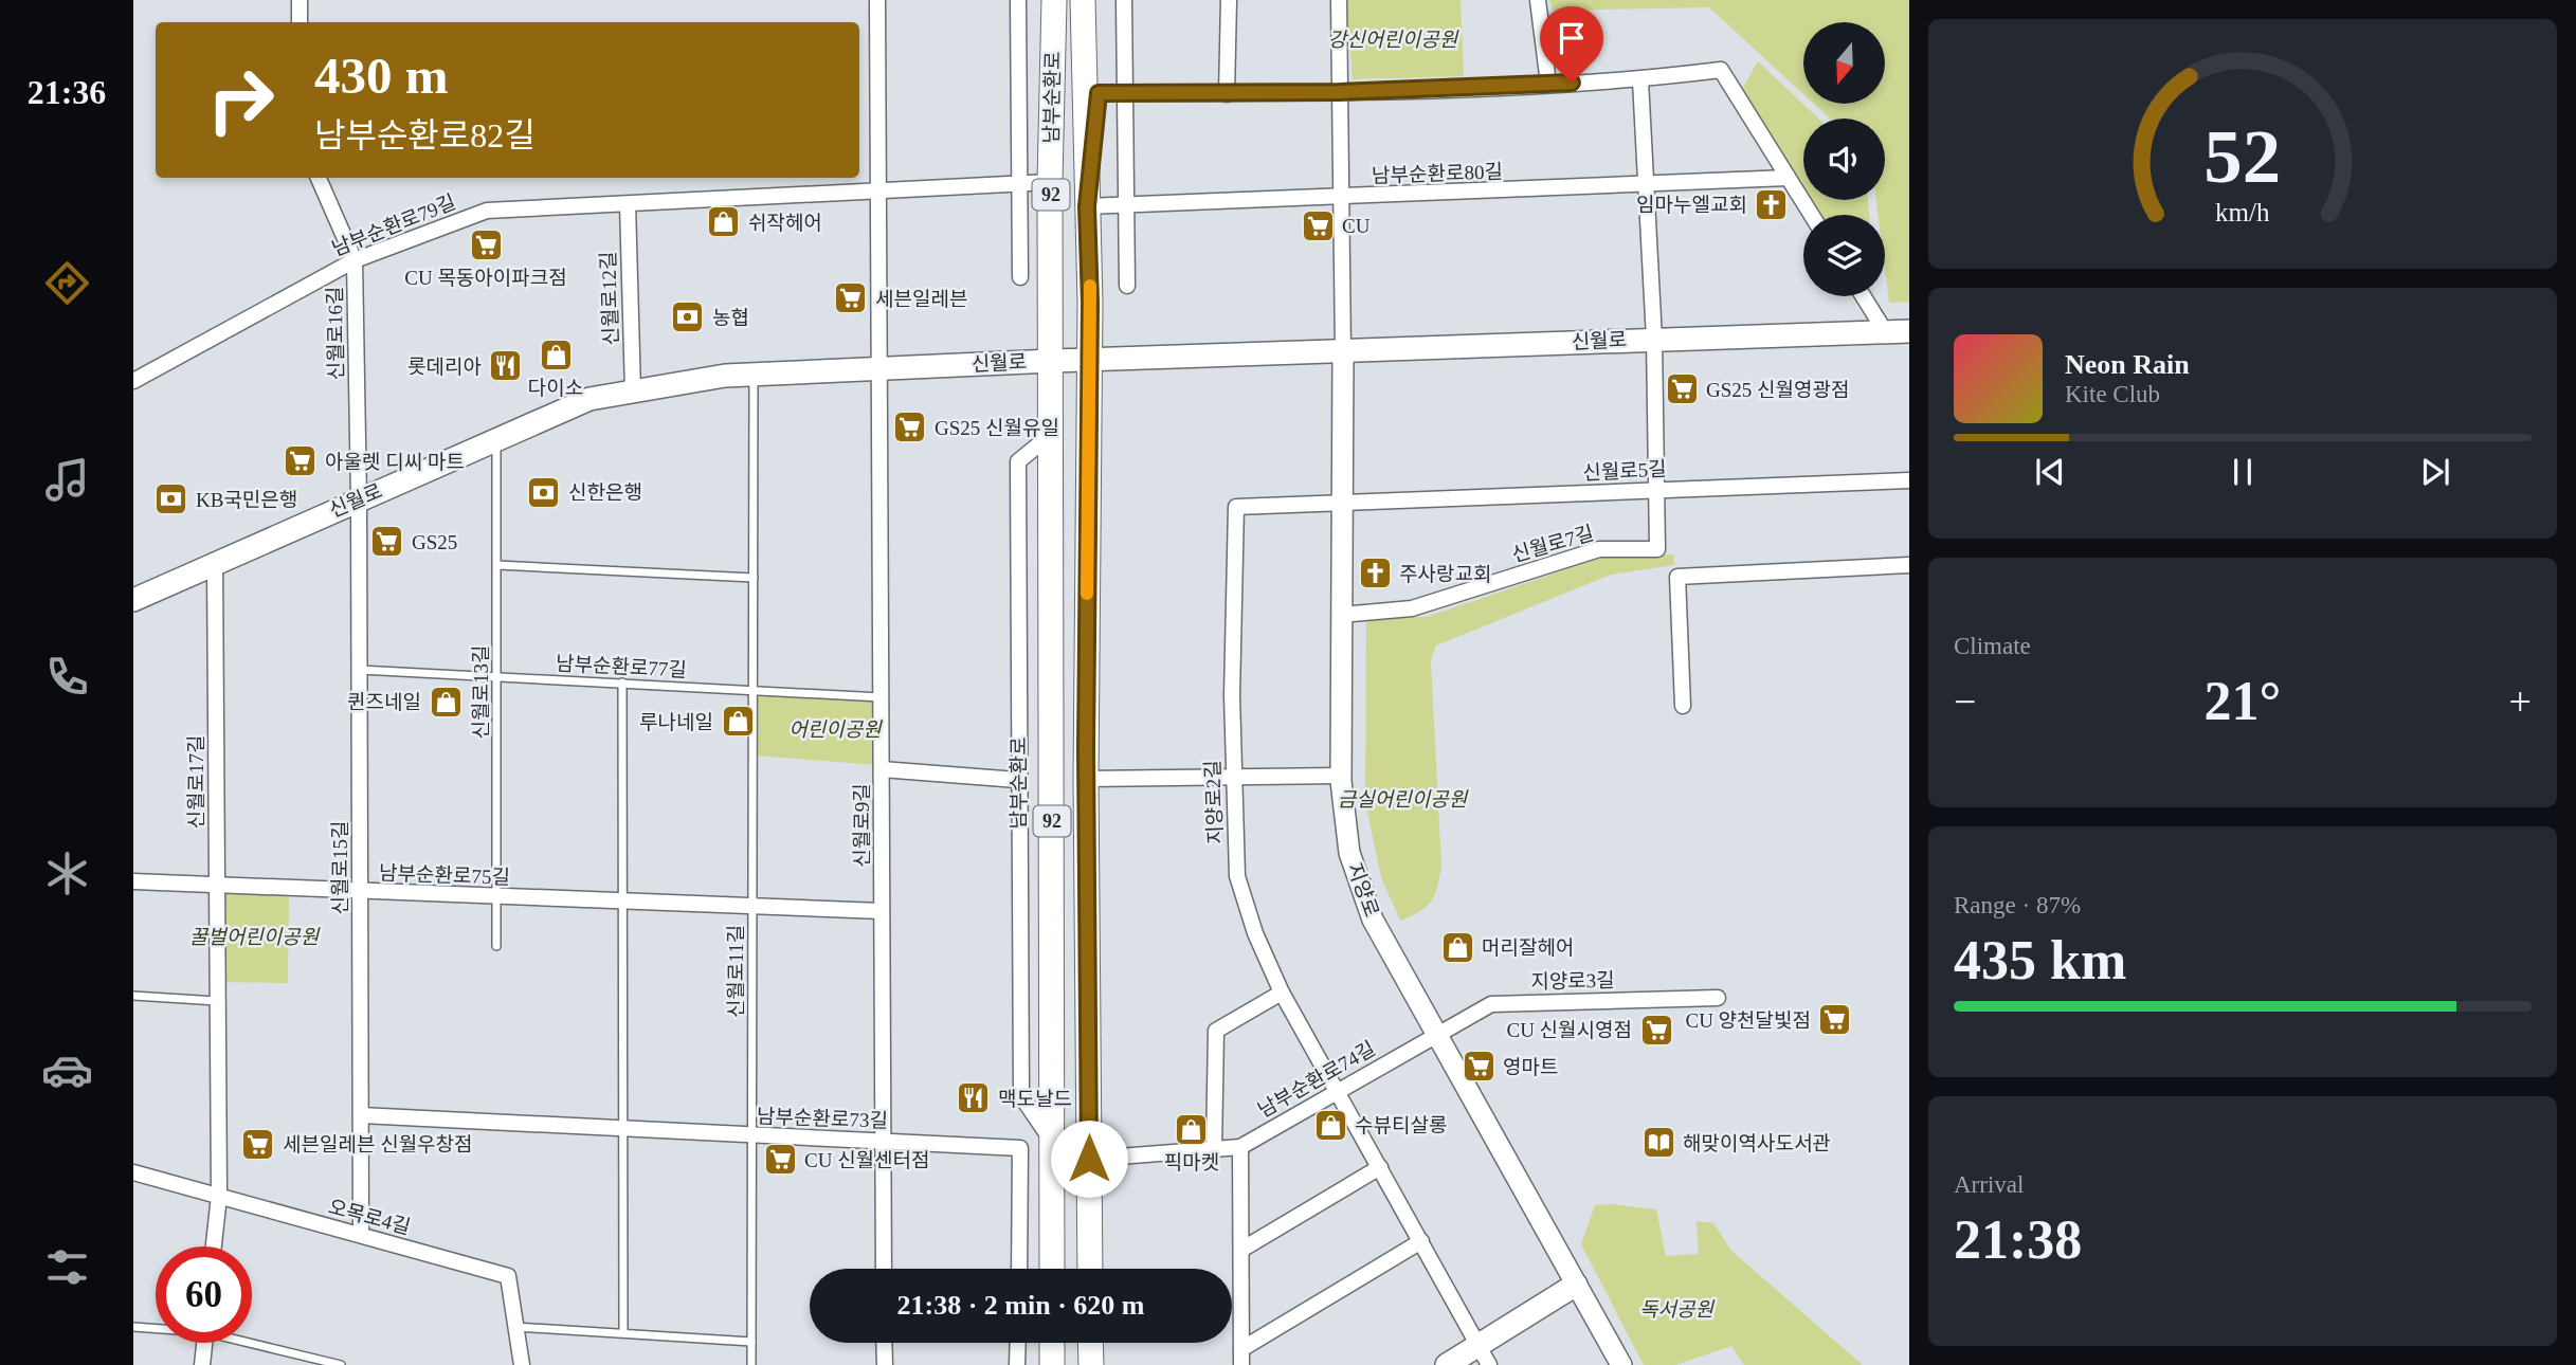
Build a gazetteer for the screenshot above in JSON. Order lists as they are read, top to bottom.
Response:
{
  "streets": {
    "main road": ["남부순환로", "92", "신월로"],
    "street": [
      "남부순환로80길",
      "남부순환로79길",
      "신월로12길",
      "신월로16길",
      "신월로5길",
      "신월로7길",
      "신월로17길",
      "지양로2길",
      "신월로9길",
      "신월로15길",
      "남부순환로75길",
      "지양로",
      "지양로3길",
      "남부순환로74길",
      "남부순환로73길",
      "오목로4길"
    ],
    "lane": ["남부순환로77길", "신월로13길", "신월로11길"]
  },
  "crossings": [
    ["남부순환로", "남부순환로80길"],
    ["남부순환로", "남부순환로79길"],
    ["남부순환로", "신월로"],
    ["남부순환로", "남부순환로74길"],
    ["남부순환로80길", "신월로7길"],
    ["남부순환로79길", "신월로12길"],
    ["남부순환로79길", "신월로16길"],
    ["남부순환로79길", "신월로9길"],
    ["신월로12길", "신월로"],
    ["신월로16길", "신월로"],
    ["신월로16길", "신월로15길"],
    ["신월로", "신월로7길"],
    ["신월로", "신월로13길"],
    ["신월로", "신월로17길"],
    ["신월로", "신월로9길"],
    ["신월로", "신월로15길"],
    ["신월로", "지양로"],
    ["신월로", "신월로11길"],
    ["신월로5길", "신월로7길"],
    ["신월로5길", "지양로2길"],
    ["신월로5길", "지양로"],
    ["신월로7길", "지양로"],
    ["남부순환로77길", "신월로13길"],
    ["남부순환로77길", "신월로9길"],
    ["남부순환로77길", "신월로15길"],
    ["남부순환로77길", "신월로11길"],
    ["신월로13길", "남부순환로75길"],
    ["신월로17길", "남부순환로75길"],
    ["신월로17길", "오목로4길"],
    ["지양로2길", "지양로"],
    ["지양로2길", "남부순환로74길"],
    ["신월로9길", "남부순환로75길"],
    ["신월로9길", "남부순환로73길"],
    ["신월로15길", "남부순환로75길"],
    ["신월로15길", "남부순환로73길"],
    ["신월로15길", "오목로4길"],
    ["남부순환로75길", "신월로11길"],
    ["지양로", "지양로3길"],
    ["지양로", "남부순환로74길"],
    ["신월로11길", "남부순환로73길"],
    ["지양로3길", "남부순환로74길"]
  ],
  "parks": [
    "강신어린이공원",
    "어린이공원",
    "금실어린이공원",
    "꿀벌어린이공원",
    "독서공원"
  ],
  "places": {
    "church": ["임마누엘교회", "주사랑교회"],
    "shop": [
      "쉬작헤어",
      "다이소",
      "퀸즈네일",
      "루나네일",
      "머리잘헤어",
      "수뷰티살롱",
      "픽마켓"
    ],
    "supermarket": [
      "CU",
      "CU 목동아이파크점",
      "세븐일레븐",
      "GS25 신월영광점",
      "GS25 신월유일",
      "아울렛 디씨 마트",
      "GS25",
      "CU 양천달빛점",
      "CU 신월시영점",
      "영마트",
      "세븐일레븐 신월우창점",
      "CU 신월센터점"
    ],
    "bank": ["농협", "신한은행", "KB국민은행"],
    "restaurant": ["롯데리아", "맥도날드"],
    "library": ["해맞이역사도서관"]
  },
  "north": "bottom",
  "page": {
    "tabs": "21:36",
    "turn": ["430 m", "남부순환로82길"],
    "song": ["Neon Rain", "Kite Club"],
    "tile": [
      "Climate",
      ["Range · 87%", "435 km"],
      ["Arrival", "21:38"]
    ],
    "heat": ["−", "21°", "+"],
    "limit": "60",
    "trip": "21:38 · 2 min · 620 m",
    "gauge": ["52", "km/h"]
  }
}
